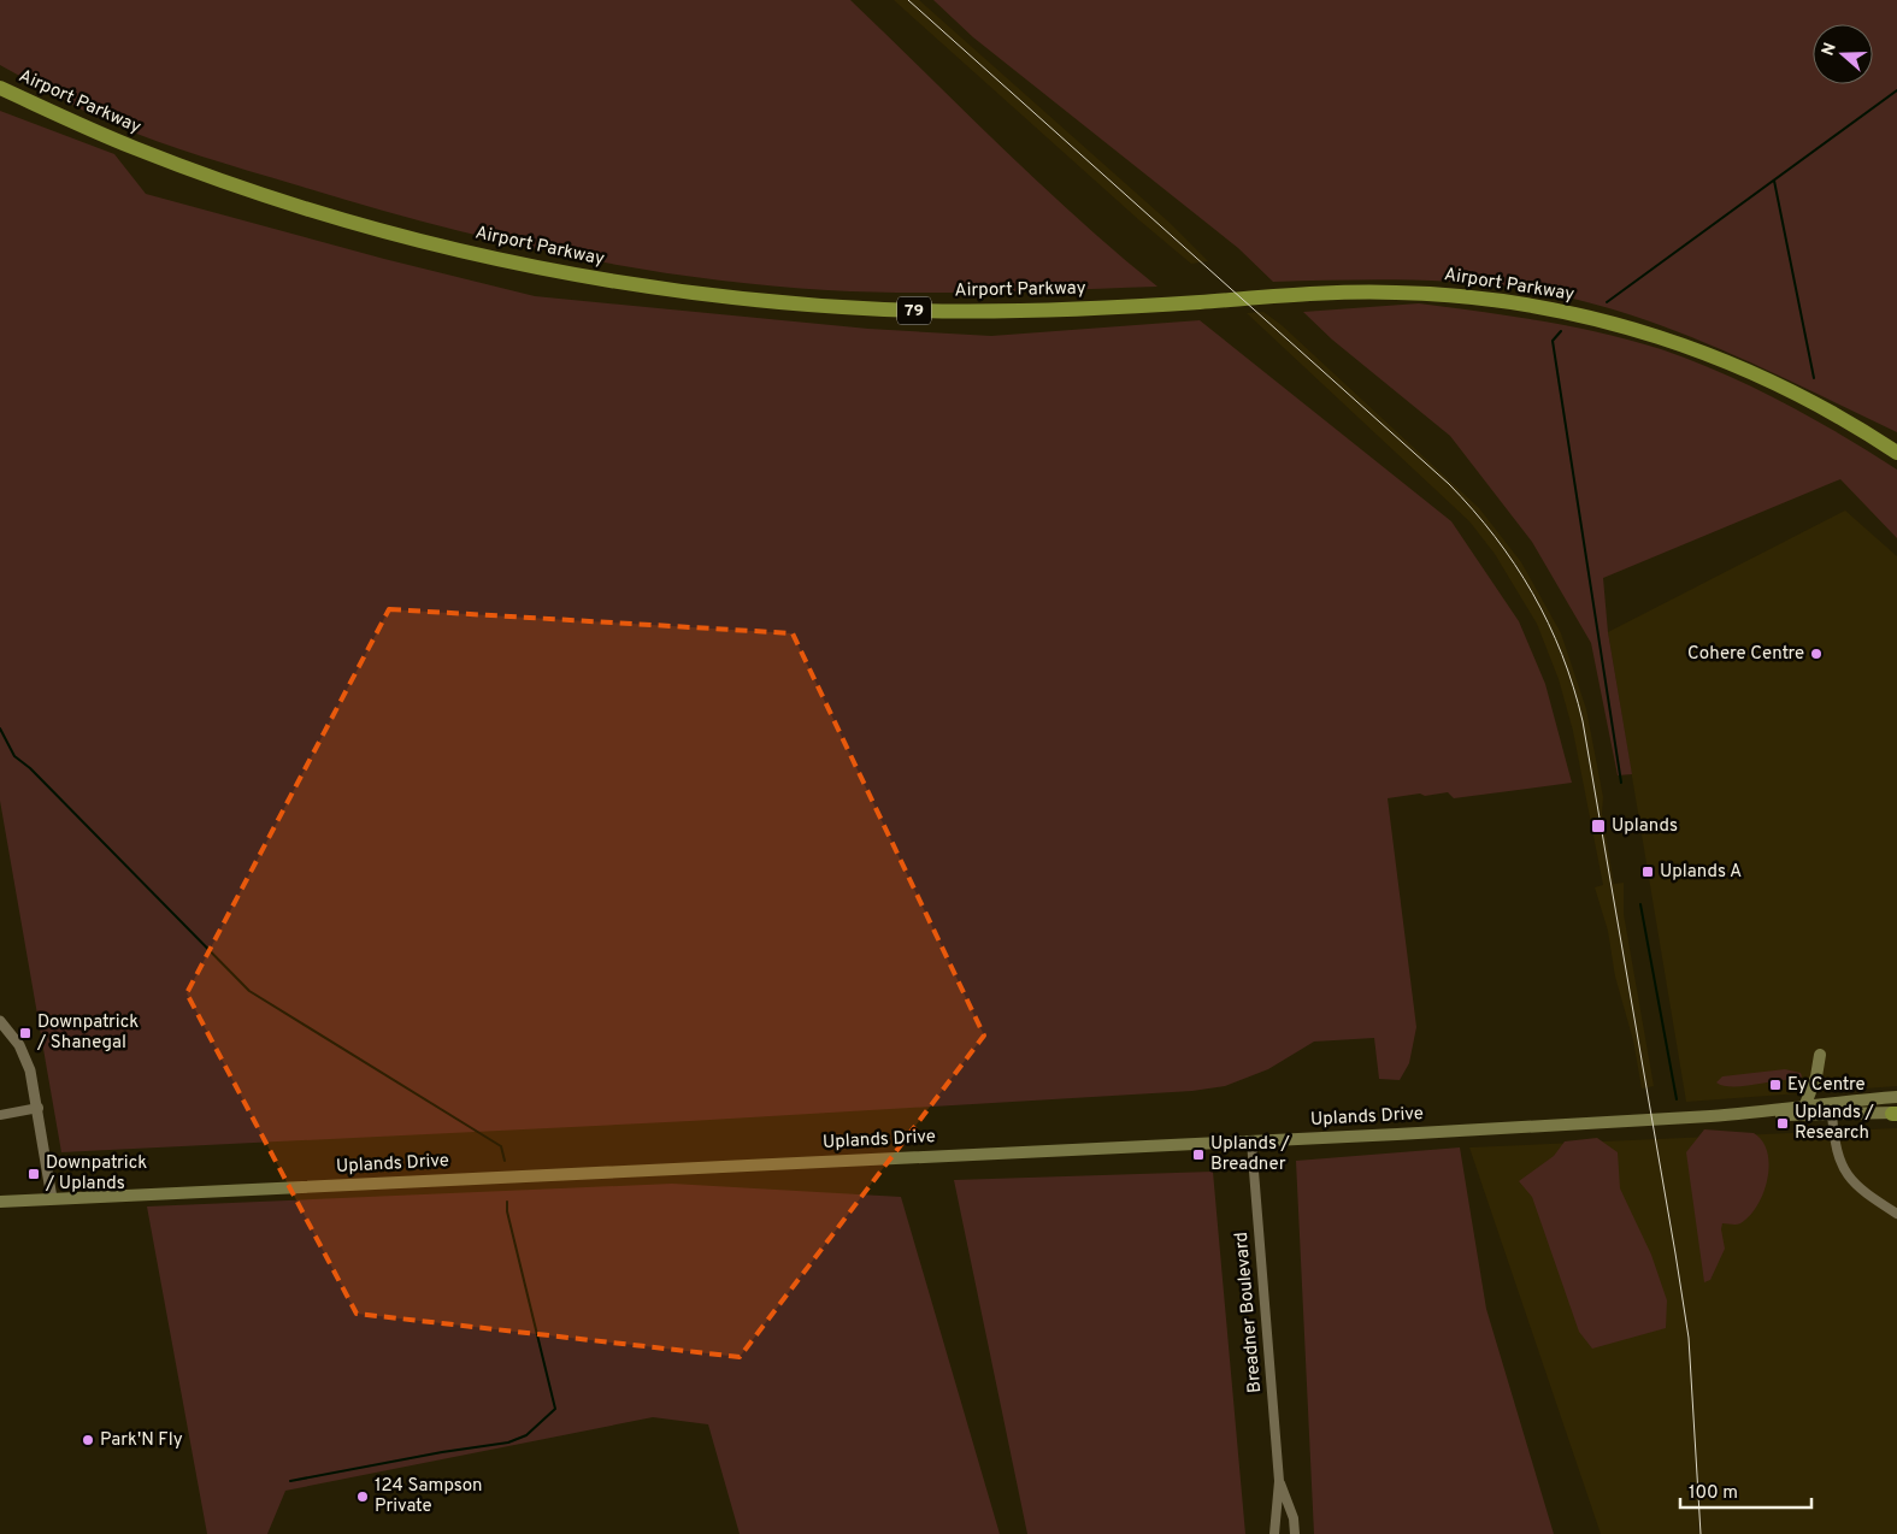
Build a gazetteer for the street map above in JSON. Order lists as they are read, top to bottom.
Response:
{
  "streets": {
    "highway": ["Airport Parkway", "79"],
    "main road": ["Uplands Drive"],
    "street": ["Breadner Boulevard"]
  },
  "crossings": [
    ["Uplands Drive", "Breadner Boulevard"]
  ],
  "places": {
    "other": ["Cohere Centre", "Park'N Fly", "124 Sampson Private"],
    "transit": [
      "Uplands",
      "Uplands A",
      "Downpatrick / Shanegal",
      "Ey Centre",
      "Uplands / Research",
      "Uplands / Breadner",
      "Downpatrick / Uplands"
    ]
  },
  "scale_bar": "100 m",
  "north": "left"
}
